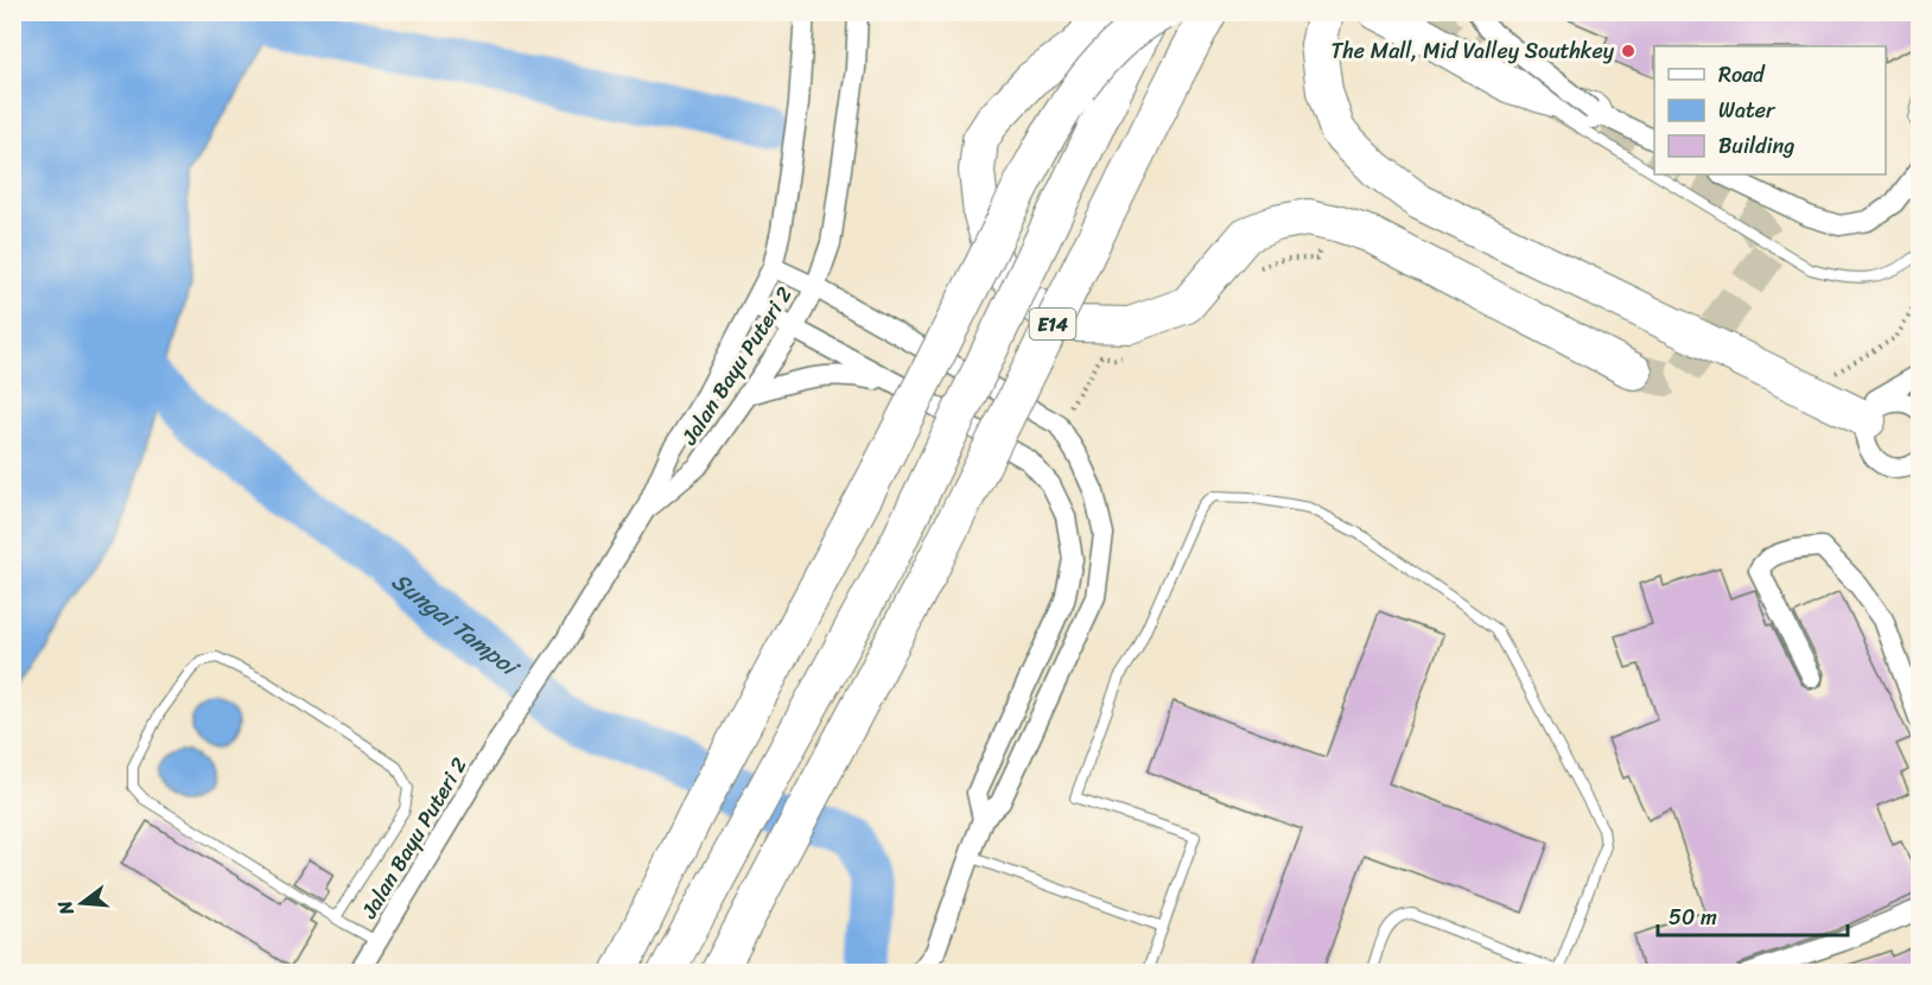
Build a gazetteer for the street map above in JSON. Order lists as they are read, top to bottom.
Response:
{
  "streets": {
    "highway": ["E14"],
    "street": ["Jalan Bayu Puteri 2"]
  },
  "water": ["Sungai Tampoi"],
  "places": ["The Mall, Mid Valley Southkey"],
  "legend": ["Road", "Water", "Building"],
  "scale_bar": "50 m",
  "north": "left"
}
